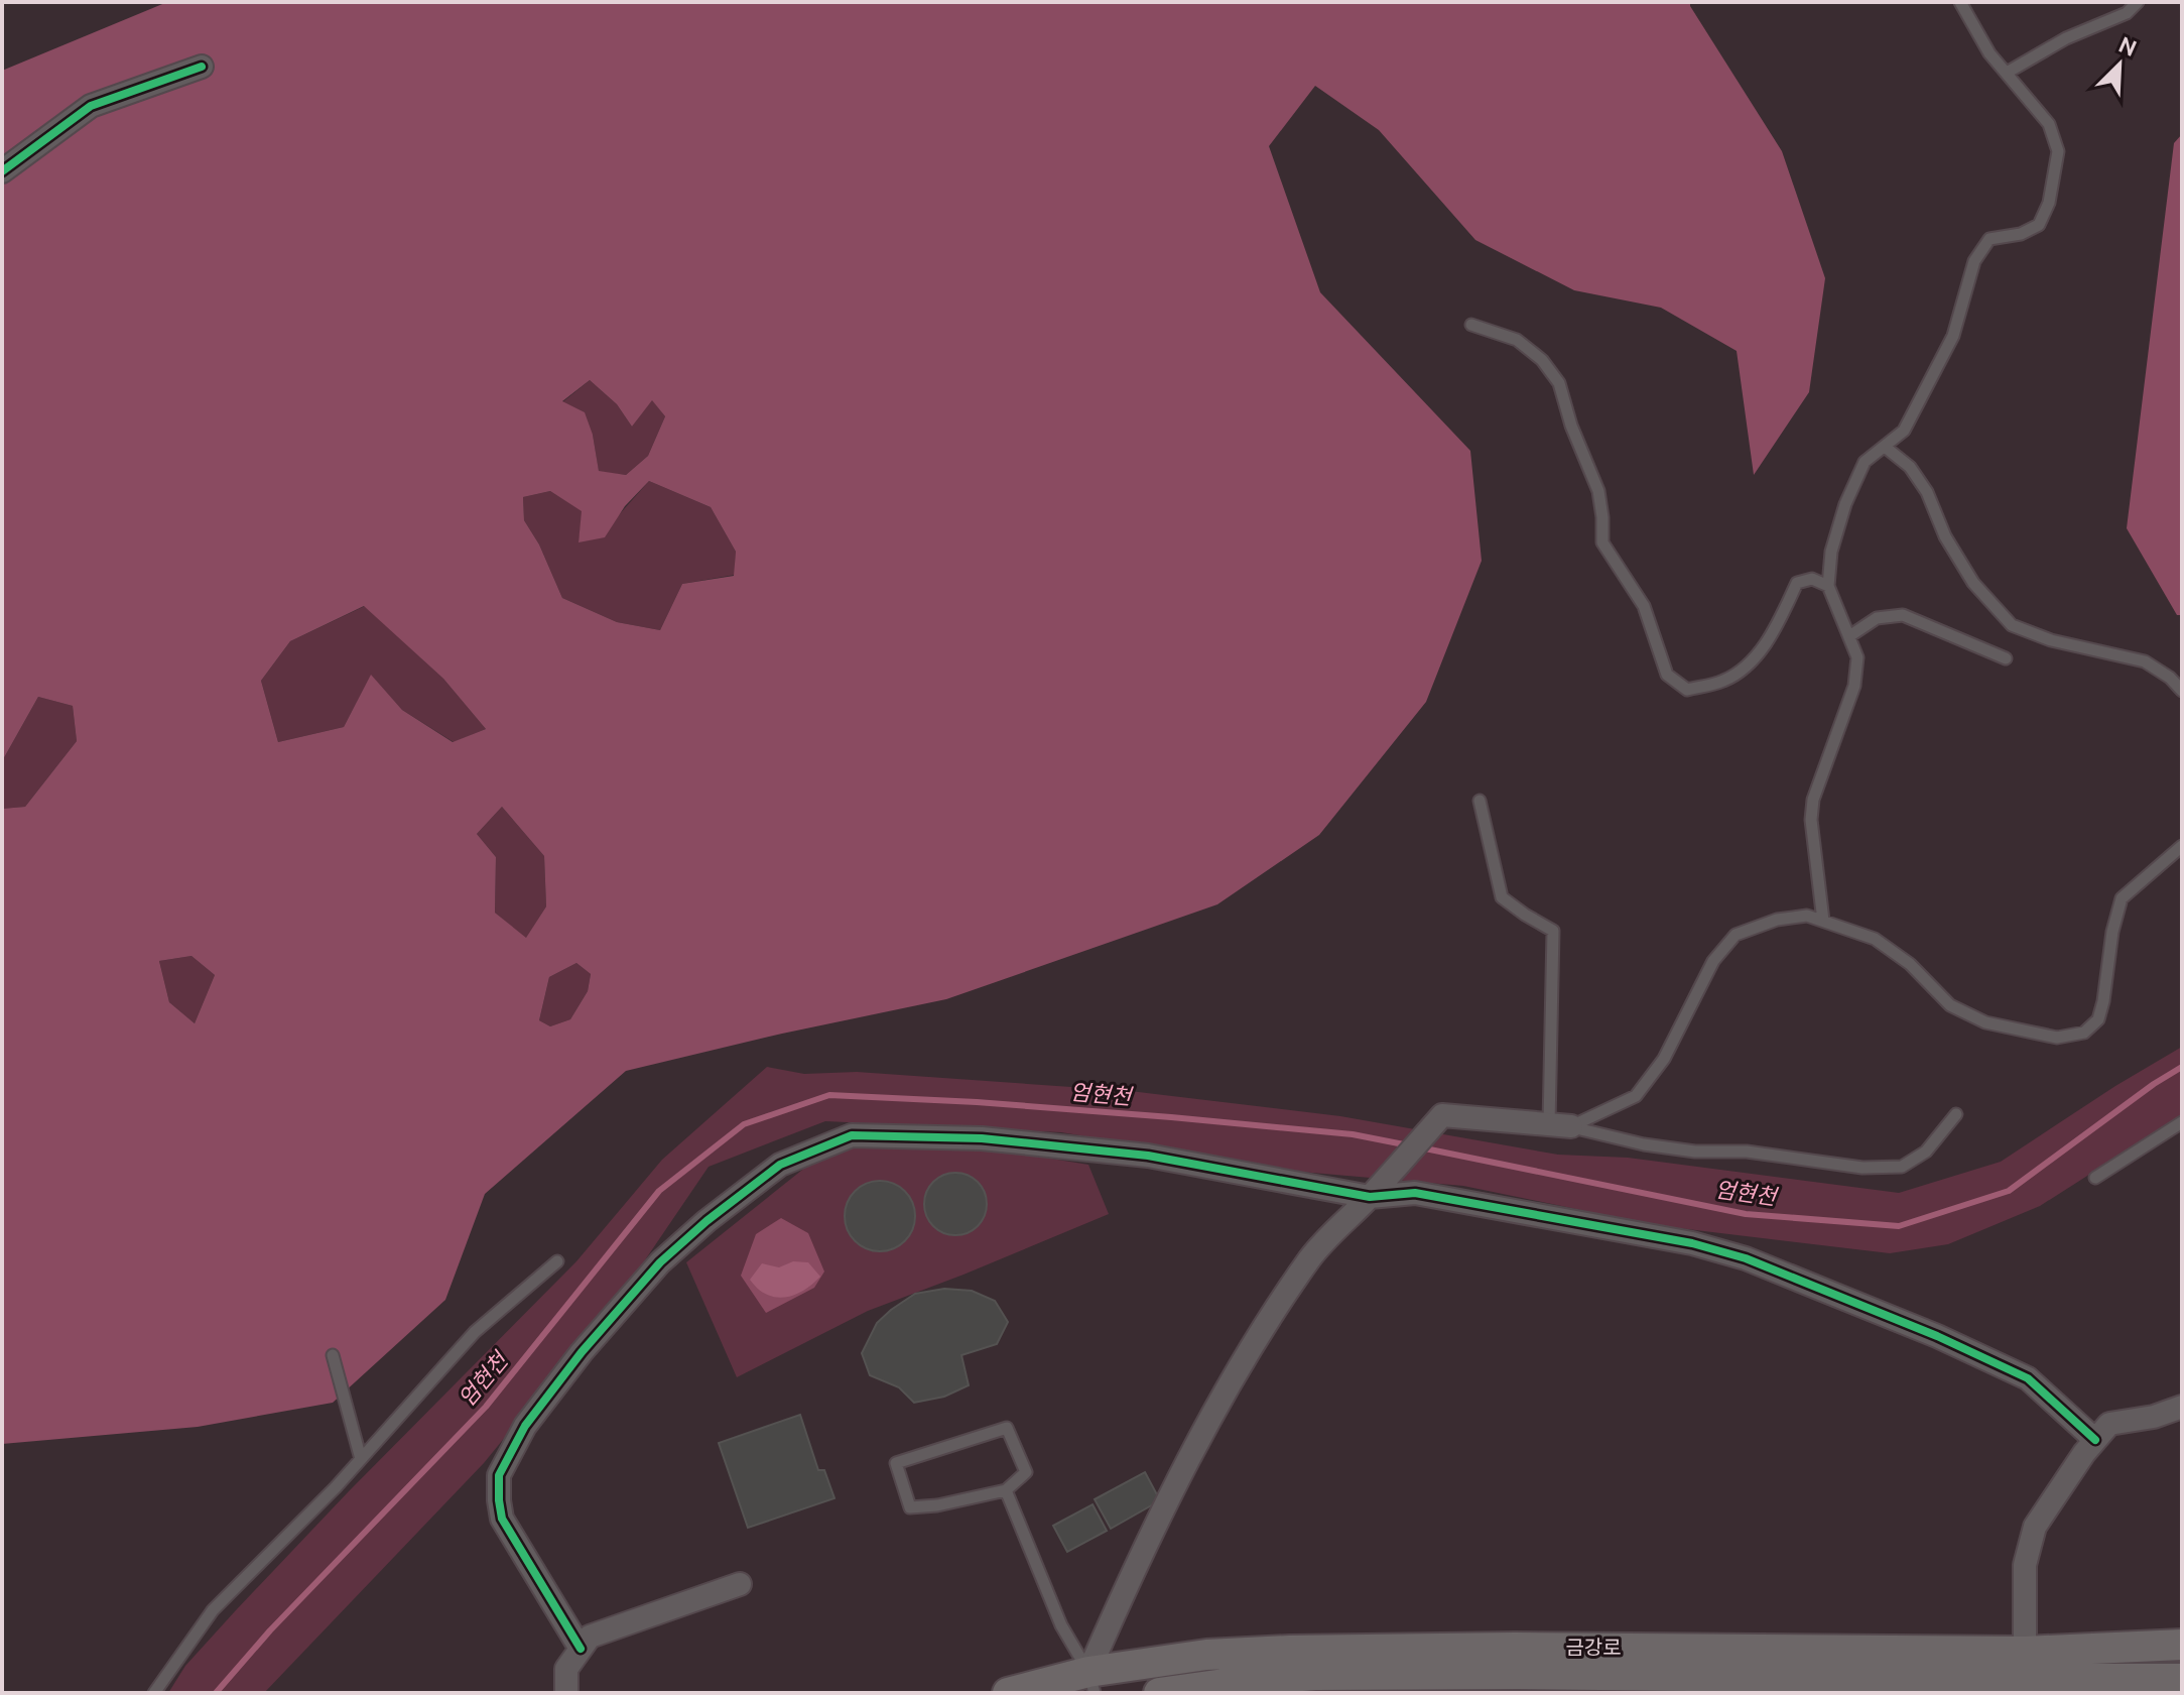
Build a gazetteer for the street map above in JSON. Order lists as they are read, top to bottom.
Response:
{
  "streets": {
    "main road": ["금강로"]
  },
  "water": ["엄현천"],
  "north": "top right"
}
